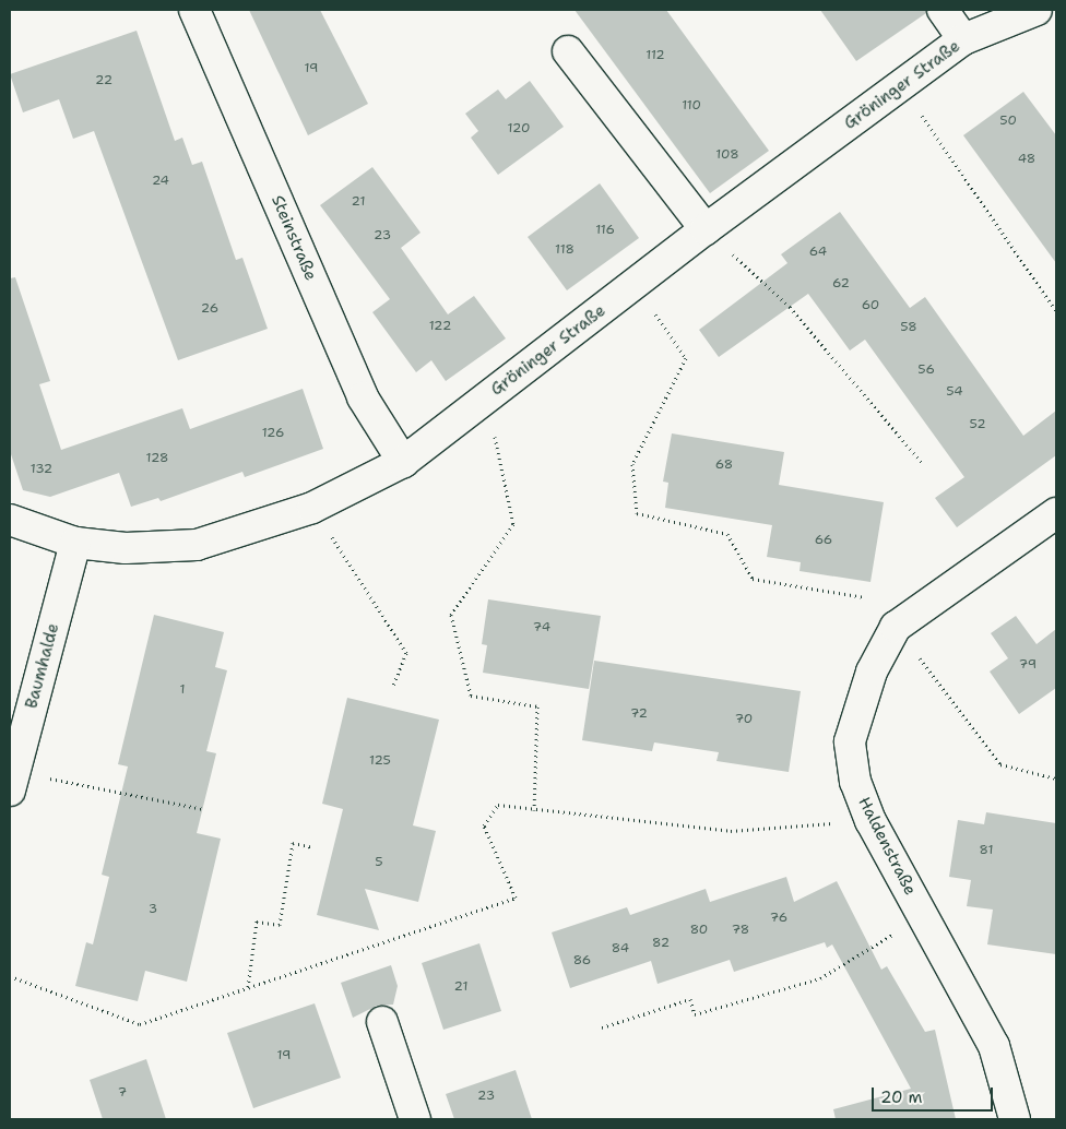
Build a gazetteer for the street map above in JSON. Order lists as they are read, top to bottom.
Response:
{
  "streets": {
    "street": [
      "Gröninger Straße",
      "Steinstraße",
      "Baumhalde",
      "Haldenstraße"
    ]
  },
  "crossings": [
    ["Gröninger Straße", "Steinstraße"],
    ["Gröninger Straße", "Baumhalde"]
  ],
  "house_numbers": [
    "112",
    "19",
    "22",
    "110",
    "50",
    "120",
    "108",
    "48",
    "24",
    "21",
    "116",
    "23",
    "118",
    "64",
    "62",
    "60",
    "26",
    "122",
    "58",
    "56",
    "54",
    "52",
    "126",
    "128",
    "68",
    "132",
    "66",
    "74",
    "79",
    "1",
    "72",
    "70",
    "125",
    "81",
    "5",
    "3",
    "76",
    "80",
    "78",
    "82",
    "84",
    "86",
    "21",
    "19",
    "7",
    "23"
  ],
  "scale_bar": "20 m"
}
